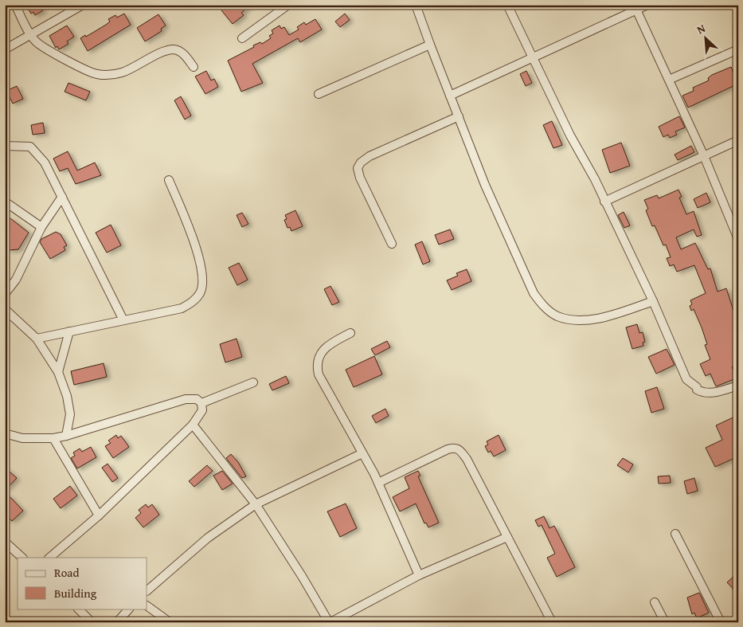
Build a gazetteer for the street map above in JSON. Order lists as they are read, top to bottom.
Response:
{
  "legend": ["Road", "Building"],
  "north": "top left"
}
